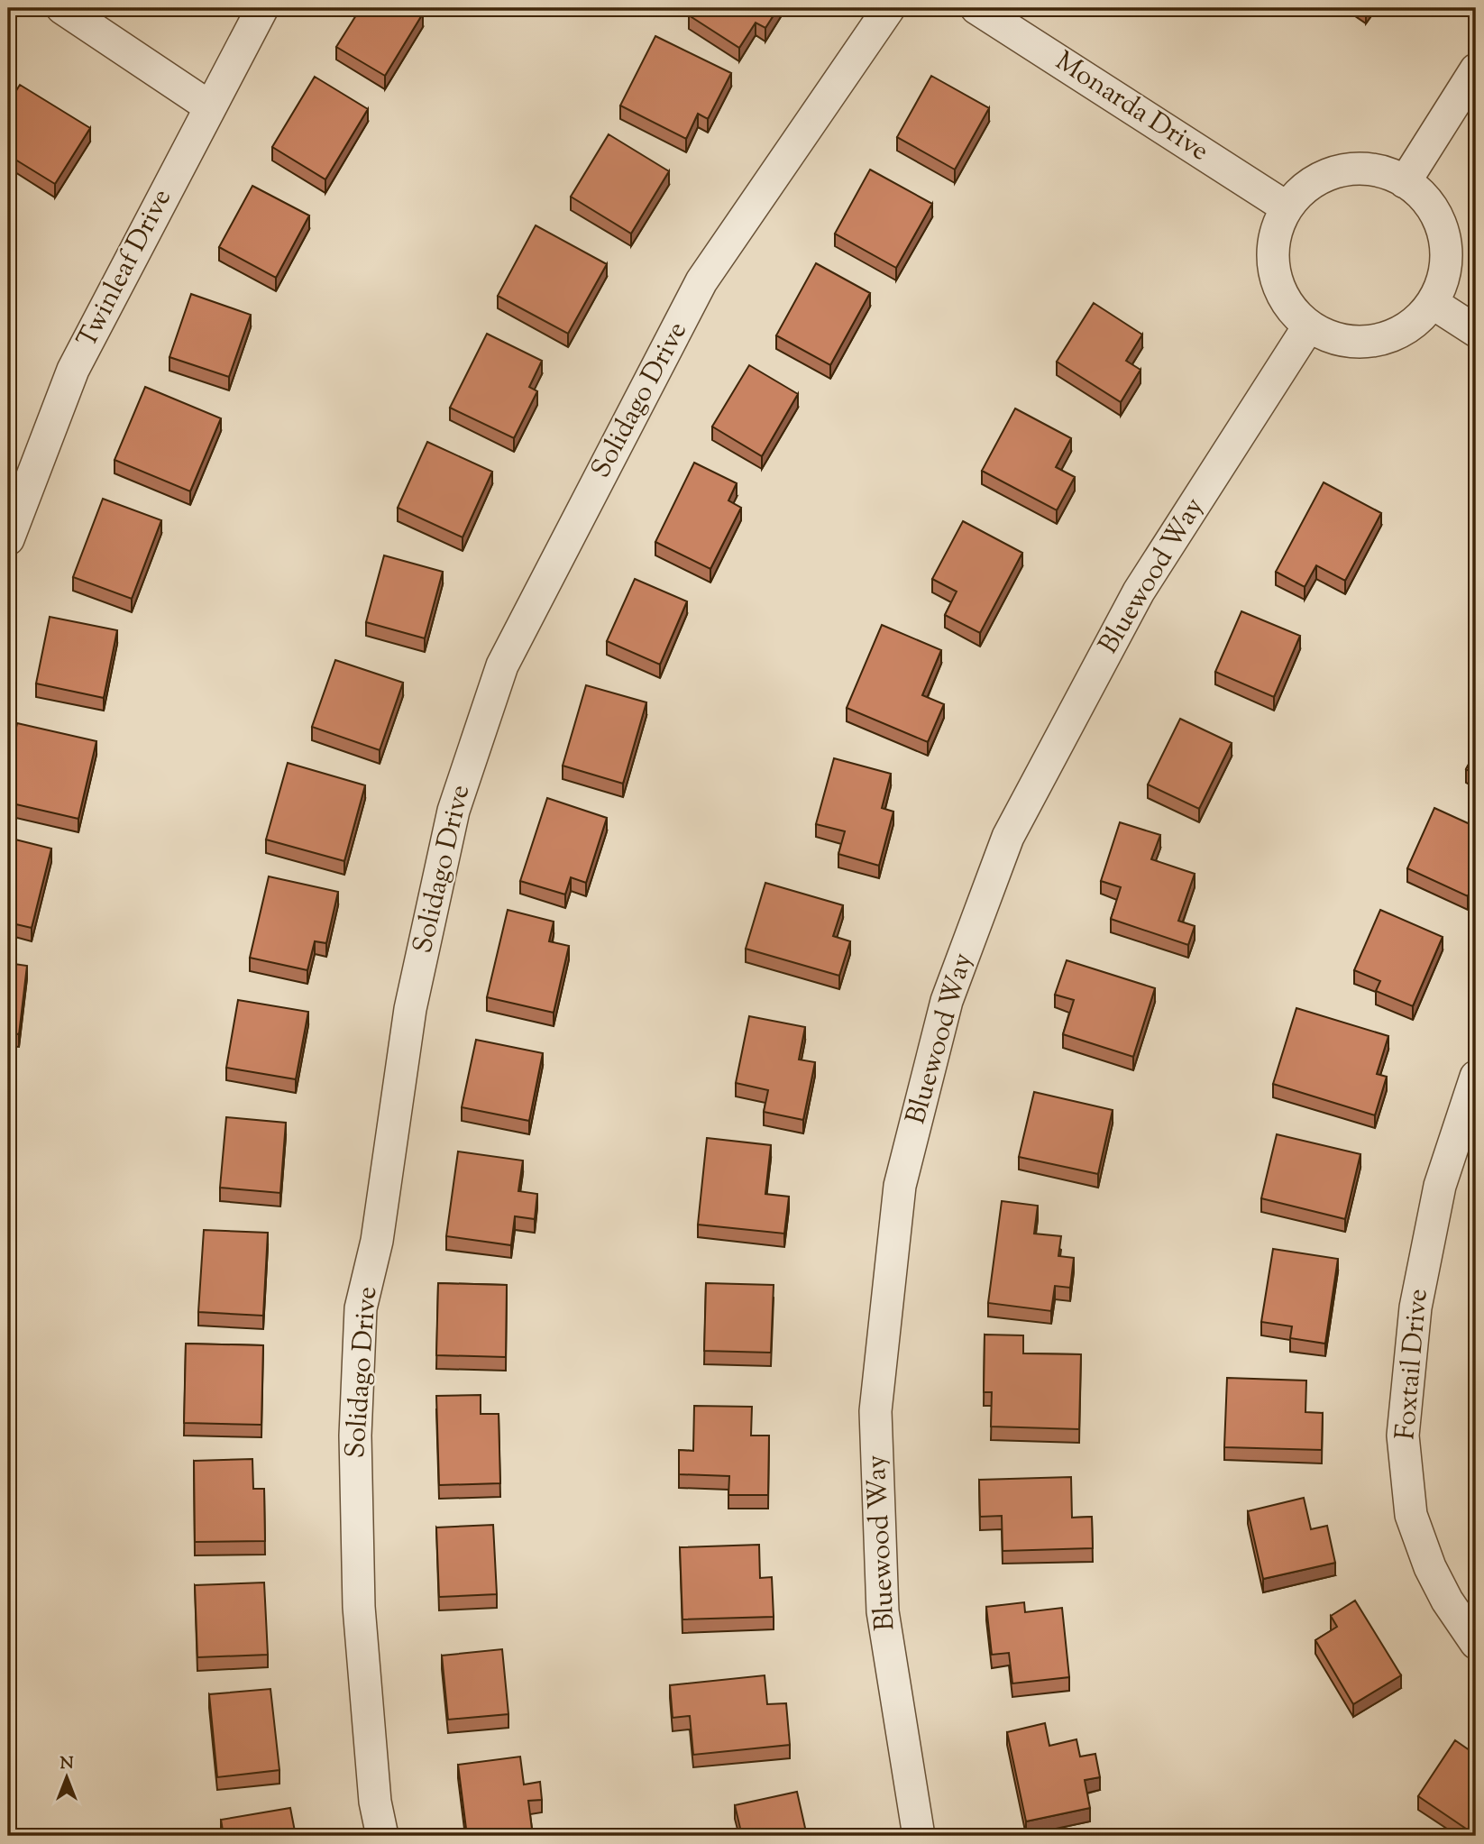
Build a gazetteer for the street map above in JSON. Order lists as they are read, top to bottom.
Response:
{
  "streets": {
    "street": [
      "Monarda Drive",
      "Twinleaf Drive",
      "Solidago Drive",
      "Bluewood Way",
      "Foxtail Drive"
    ]
  },
  "crossings": [
    ["Monarda Drive", "Bluewood Way"]
  ],
  "north": "top"
}
